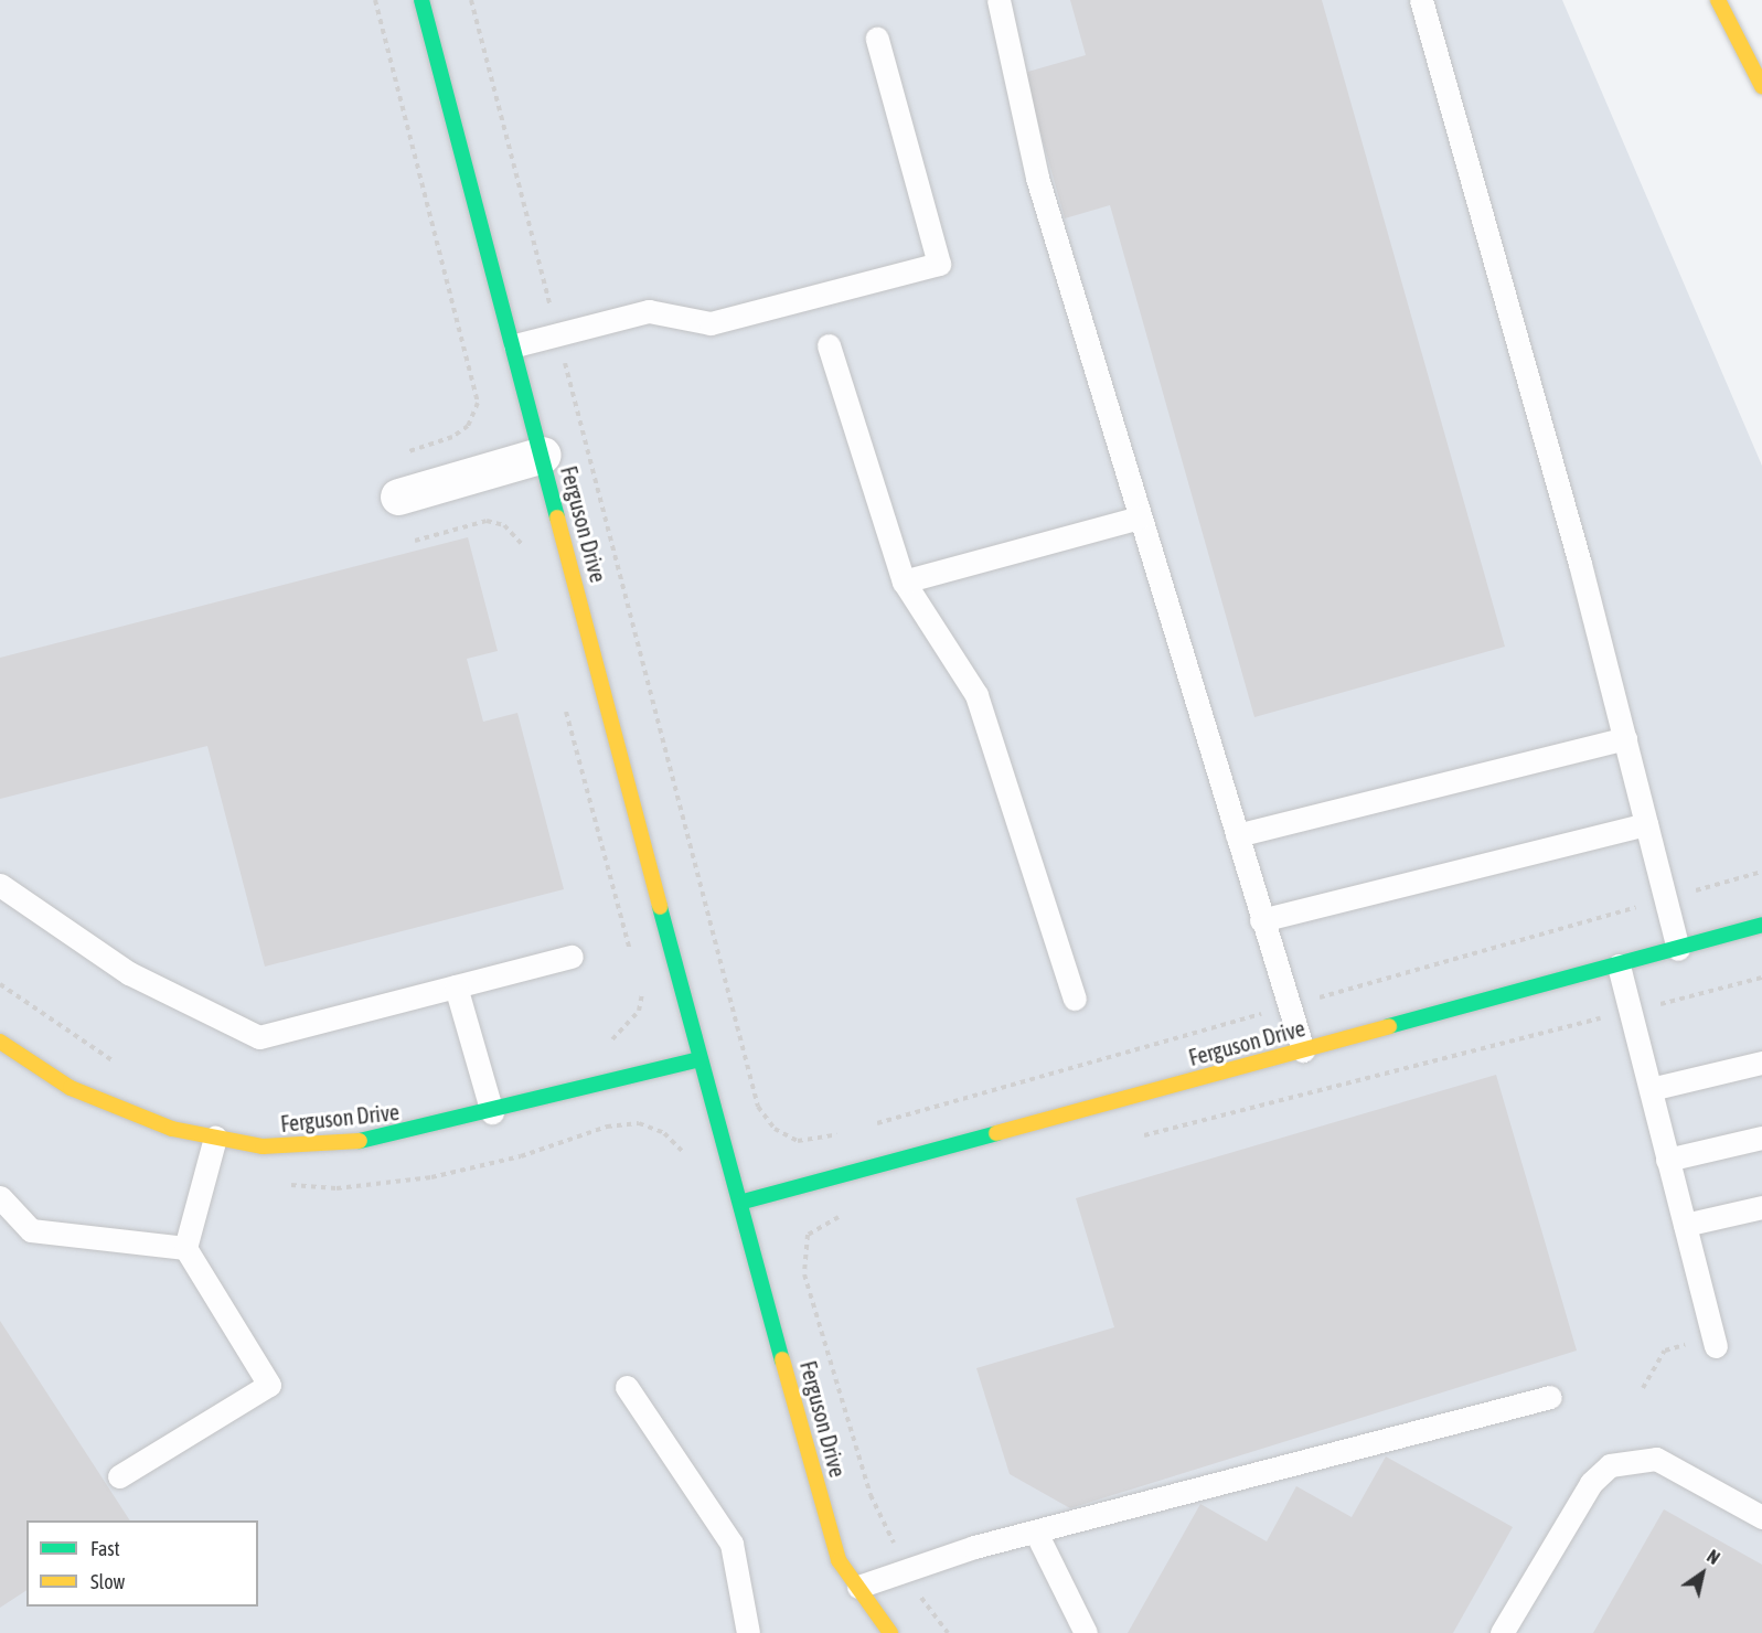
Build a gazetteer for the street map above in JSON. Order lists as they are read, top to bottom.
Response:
{
  "streets": {
    "street": ["Ferguson Drive"]
  },
  "legend": ["Fast", "Slow"],
  "north": "top right"
}
